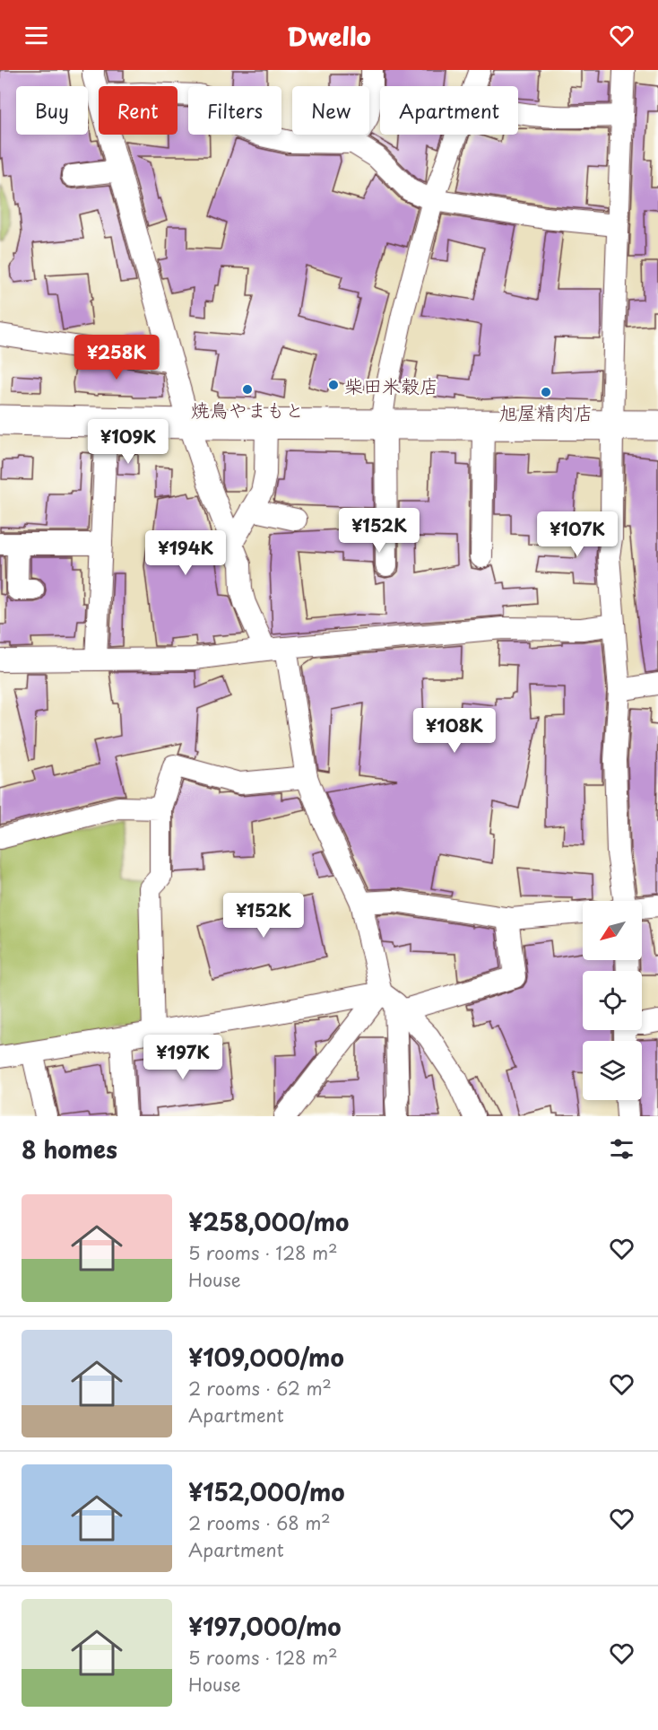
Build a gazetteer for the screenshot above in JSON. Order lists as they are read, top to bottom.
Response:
{
  "places": ["柴田米穀店", "焼鳥やまもと", "旭屋精肉店"],
  "north": "bottom left",
  "page": {
    "header": "Dwello",
    "chip": [
      "Buy",
      "Rent",
      "Filters",
      "New",
      "Apartment"
    ],
    "price": [
      "¥258K",
      "¥109K",
      "¥152K",
      "¥107K",
      "¥194K",
      "¥108K",
      "¥152K",
      "¥197K"
    ],
    "heading": "8 homes",
    "list": [
      {
        "name": "¥258,000/mo",
        "note": "5 rooms · 128 m² · House"
      },
      {
        "name": "¥109,000/mo",
        "note": "2 rooms · 62 m² · Apartment"
      },
      {
        "name": "¥152,000/mo",
        "note": "2 rooms · 68 m² · Apartment"
      },
      {
        "name": "¥197,000/mo",
        "note": "5 rooms · 128 m² · House"
      }
    ]
  }
}
